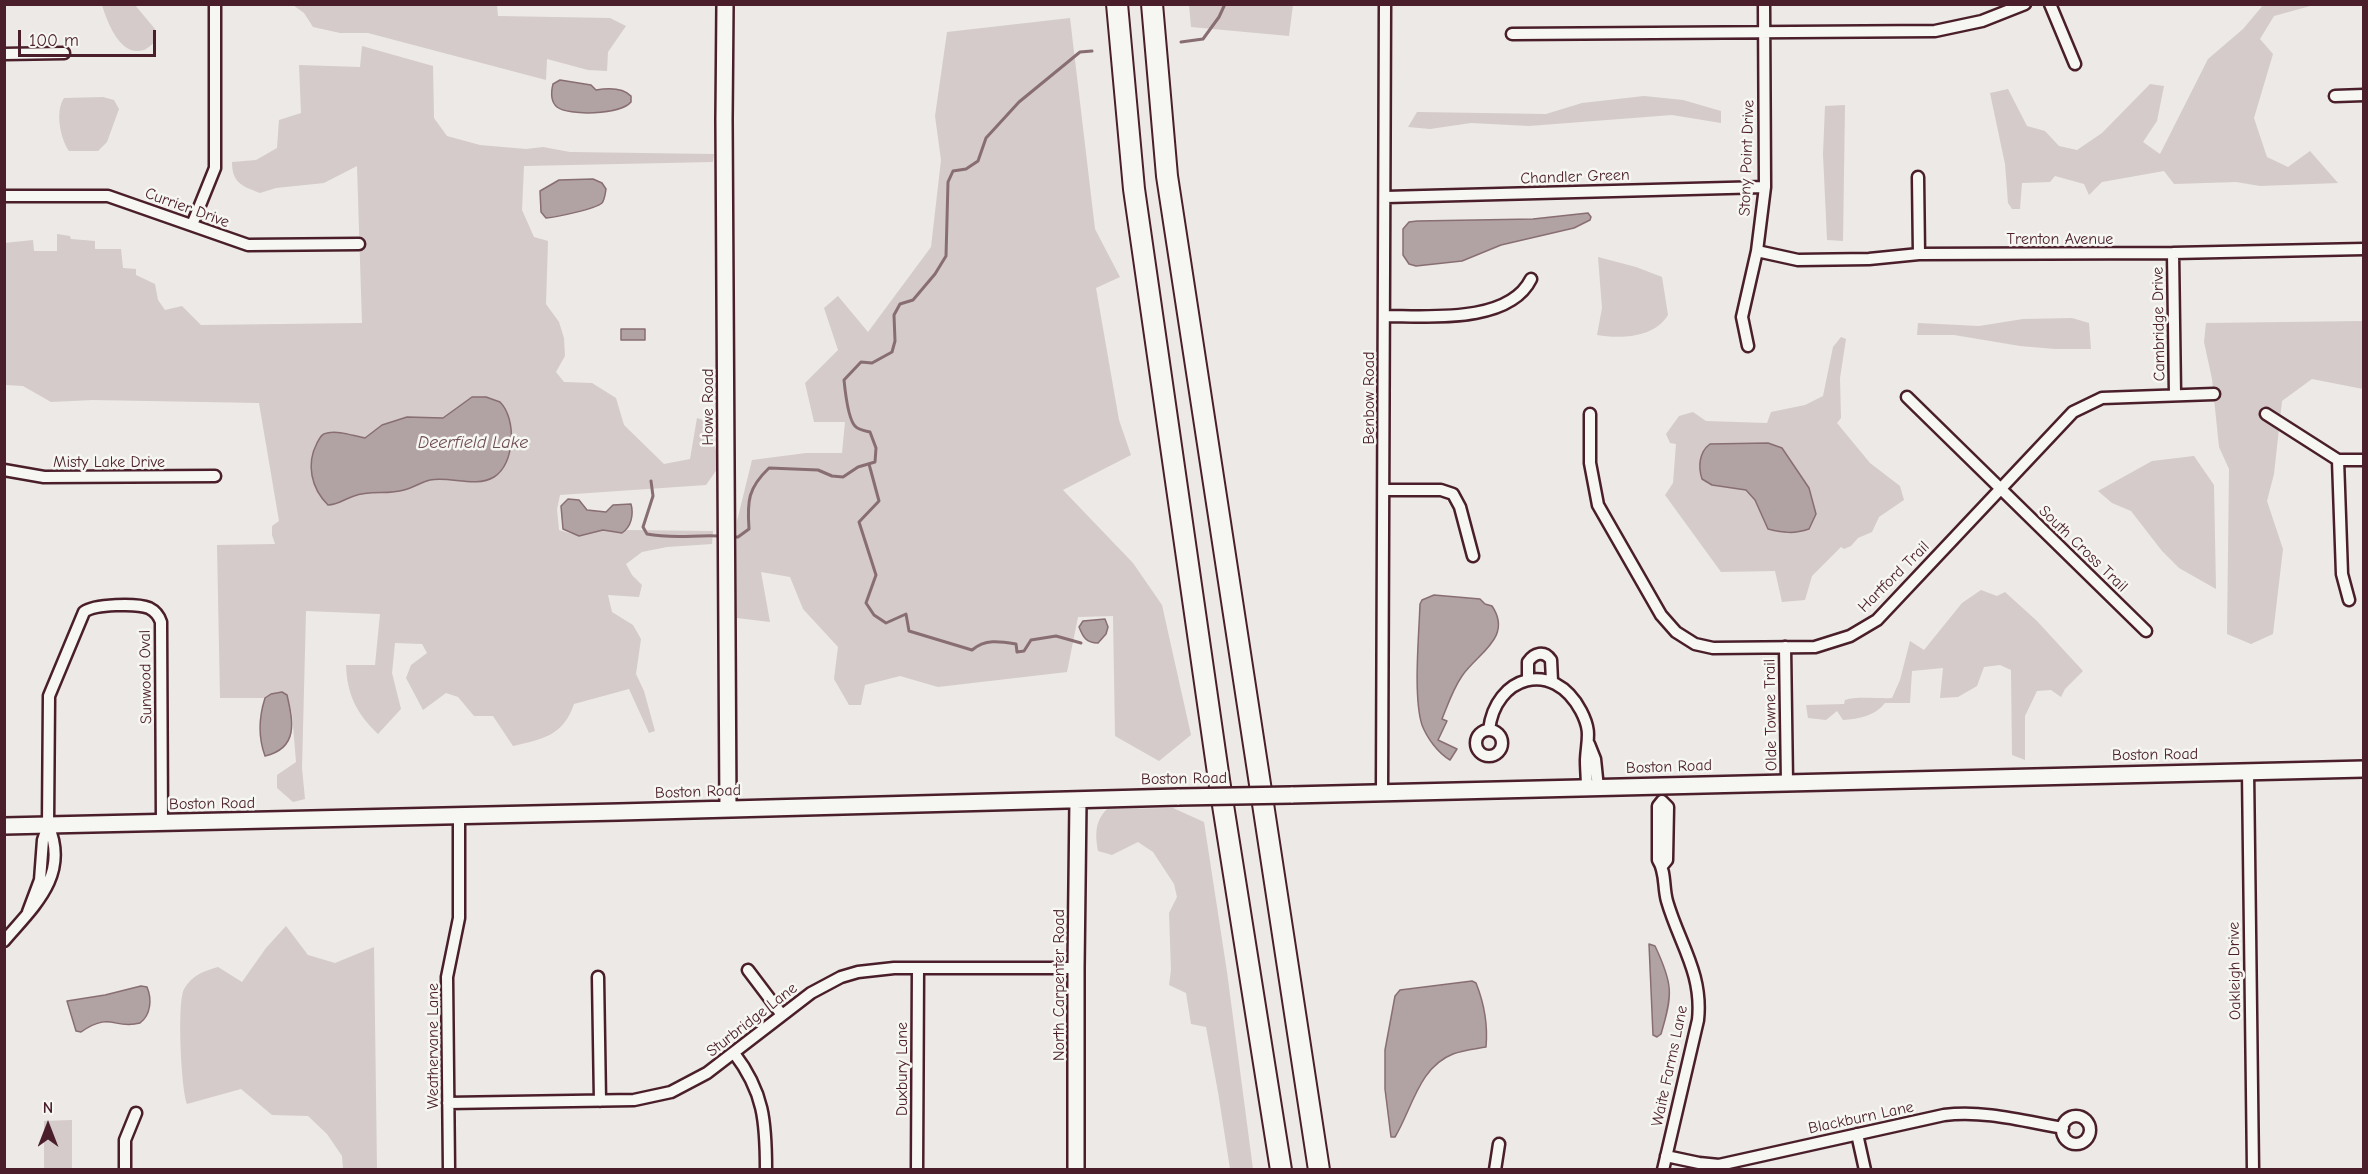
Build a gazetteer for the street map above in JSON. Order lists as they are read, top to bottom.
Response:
{
  "streets": {
    "street": [
      "Stony Point Drive",
      "Chandler Green",
      "Currier Drive",
      "Trenton Avenue",
      "Cambridge Drive",
      "Benbow Road",
      "Howe Road",
      "Misty Lake Drive",
      "South Cross Trail",
      "Hartford Trail",
      "Sunwood Oval",
      "Olde Towne Trail",
      "Boston Road",
      "Oakleigh Drive",
      "North Carpenter Road",
      "Sturbridge Lane",
      "Weathervane Lane",
      "Waite Farms Lane",
      "Duxbury Lane",
      "Blackburn Lane"
    ]
  },
  "crossings": [
    ["Stony Point Drive", "Chandler Green"],
    ["Stony Point Drive", "Trenton Avenue"],
    ["Chandler Green", "Benbow Road"],
    ["Trenton Avenue", "Cambridge Drive"],
    ["Cambridge Drive", "Hartford Trail"],
    ["Benbow Road", "Boston Road"],
    ["Howe Road", "Boston Road"],
    ["South Cross Trail", "Hartford Trail"],
    ["Hartford Trail", "Olde Towne Trail"],
    ["Sunwood Oval", "Boston Road"],
    ["Olde Towne Trail", "Boston Road"],
    ["Boston Road", "Oakleigh Drive"],
    ["Boston Road", "North Carpenter Road"],
    ["Boston Road", "Weathervane Lane"],
    ["Boston Road", "Waite Farms Lane"],
    ["North Carpenter Road", "Sturbridge Lane"],
    ["Sturbridge Lane", "Weathervane Lane"],
    ["Sturbridge Lane", "Duxbury Lane"],
    ["Waite Farms Lane", "Blackburn Lane"]
  ],
  "water": ["Deerfield Lake"],
  "scale_bar": "100 m",
  "north": "top"
}
